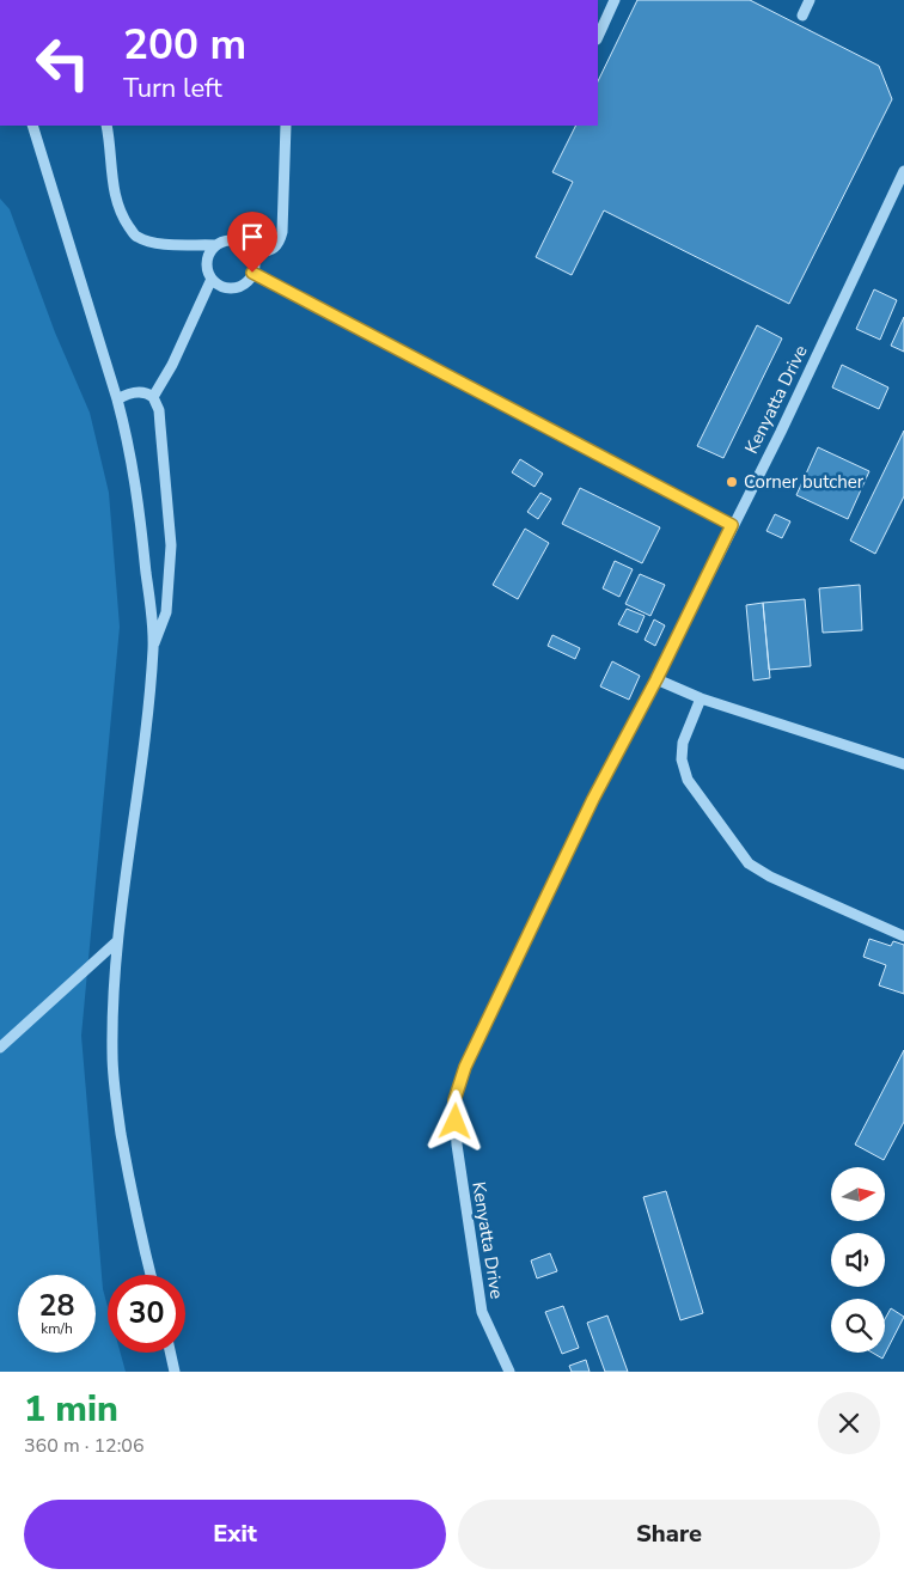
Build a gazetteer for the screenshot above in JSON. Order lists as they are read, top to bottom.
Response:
{
  "streets": {
    "street": ["Kenyatta Drive"]
  },
  "places": ["Corner butcher"],
  "north": "right",
  "page": {
    "turn": ["200 m", "Turn left"],
    "speed": "28 km/h",
    "limit": "30",
    "heading": ["1 min", "360 m · 12:06"],
    "buttons": ["Exit", "Share"]
  }
}
